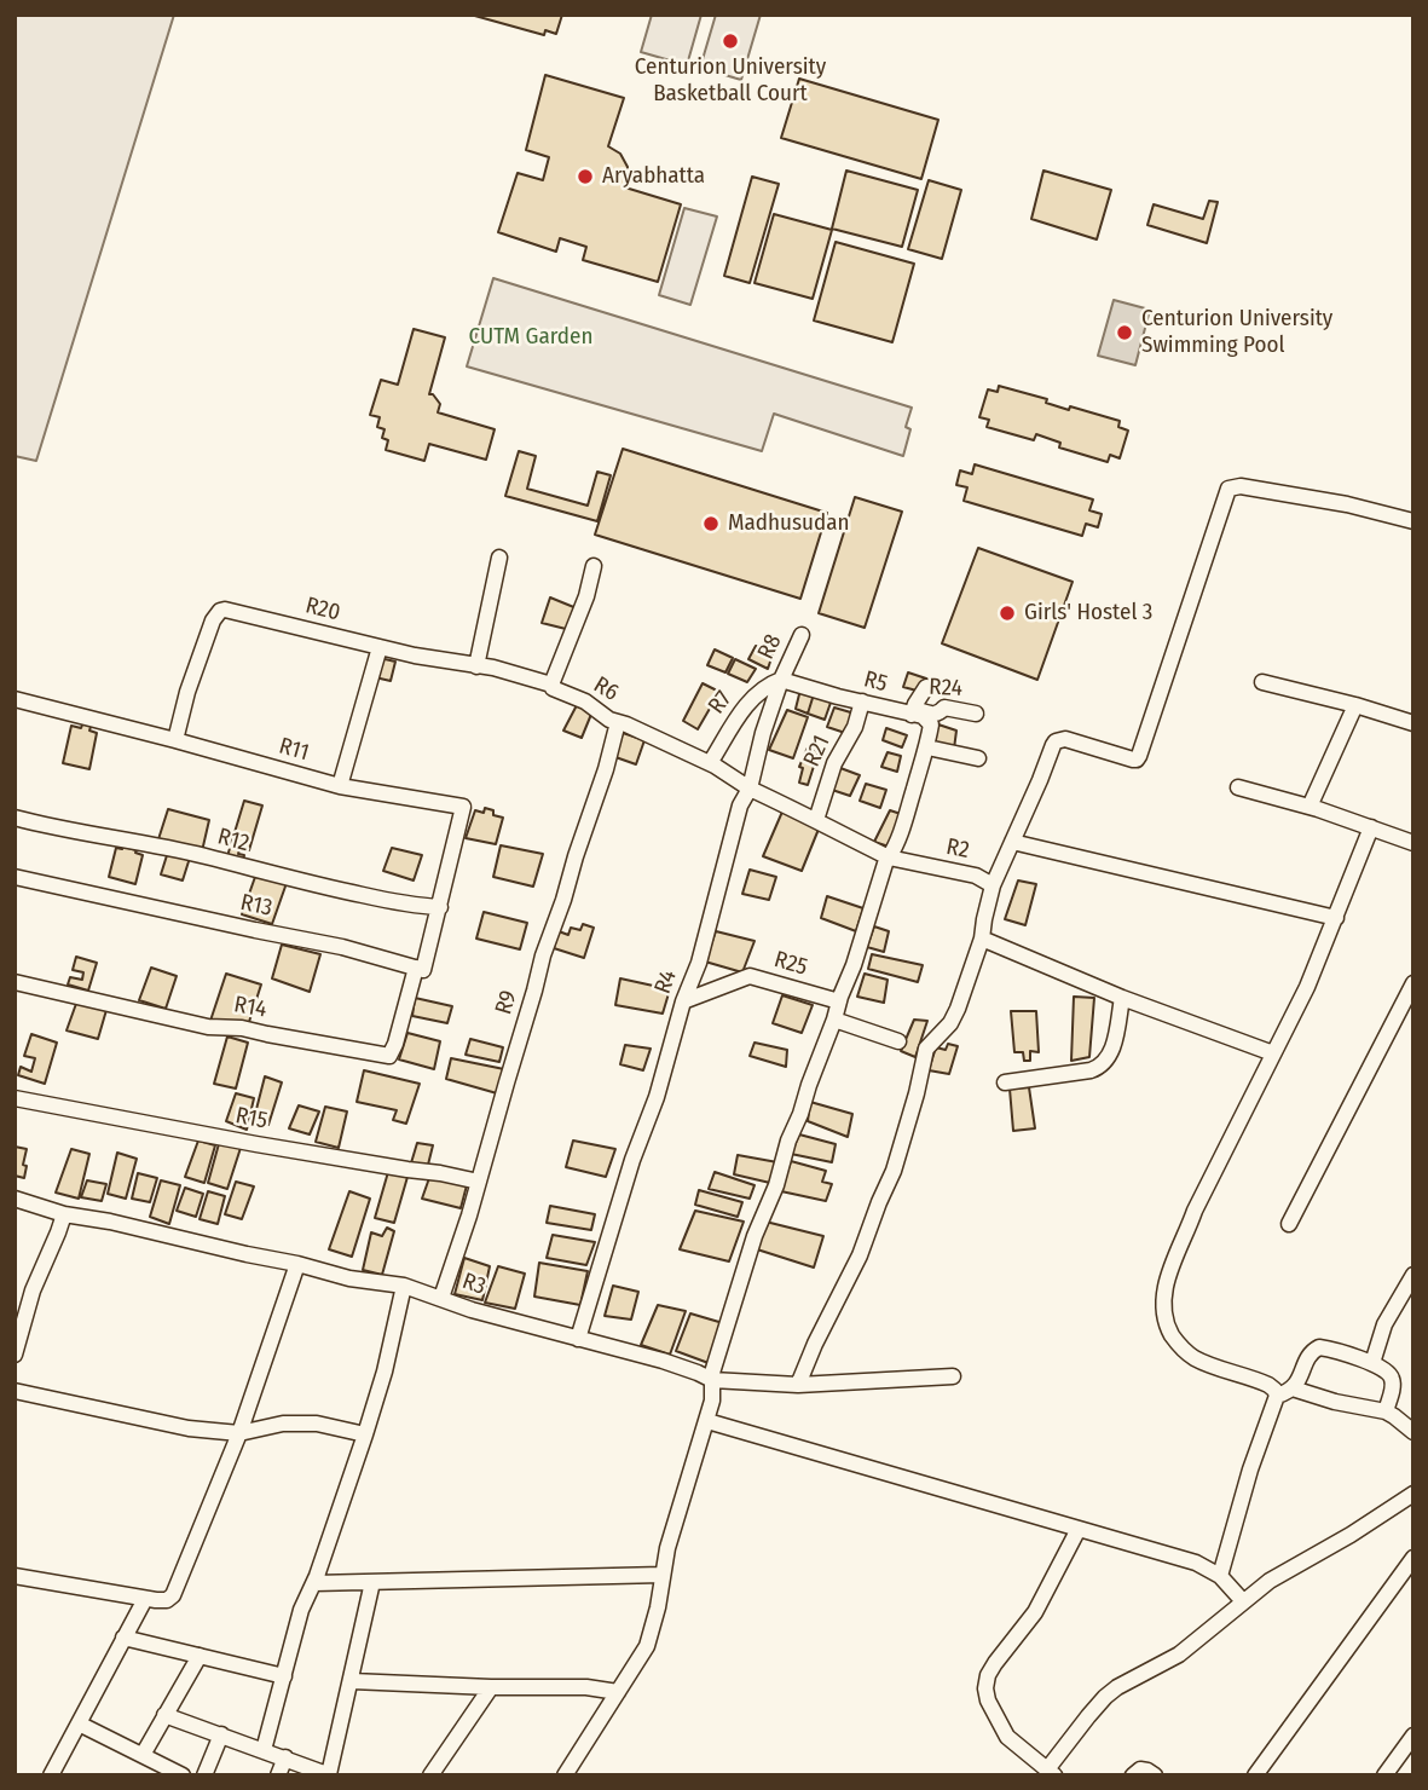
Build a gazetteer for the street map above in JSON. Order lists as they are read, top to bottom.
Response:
{
  "streets": {
    "street": [
      "R20",
      "R8",
      "R5",
      "R24",
      "R6",
      "R7",
      "R11",
      "R21",
      "R12",
      "R2",
      "R13",
      "R25",
      "R4",
      "R9",
      "R14",
      "R15",
      "R3"
    ]
  },
  "crossings": [
    ["R20", "R6"],
    ["R20", "R11"],
    ["R8", "R5"],
    ["R8", "R7"],
    ["R5", "R24"],
    ["R5", "R7"],
    ["R5", "R21"],
    ["R6", "R7"],
    ["R6", "R4"],
    ["R6", "R9"],
    ["R11", "R12"],
    ["R13", "R14"],
    ["R25", "R4"],
    ["R4", "R3"],
    ["R9", "R15"],
    ["R9", "R3"]
  ],
  "parks": ["CUTM Garden"],
  "places": [
    "Centurion University Basketball Court",
    "Aryabhatta",
    "Centurion University Swimming Pool",
    "Madhusudan",
    "Girls' Hostel 3"
  ]
}
